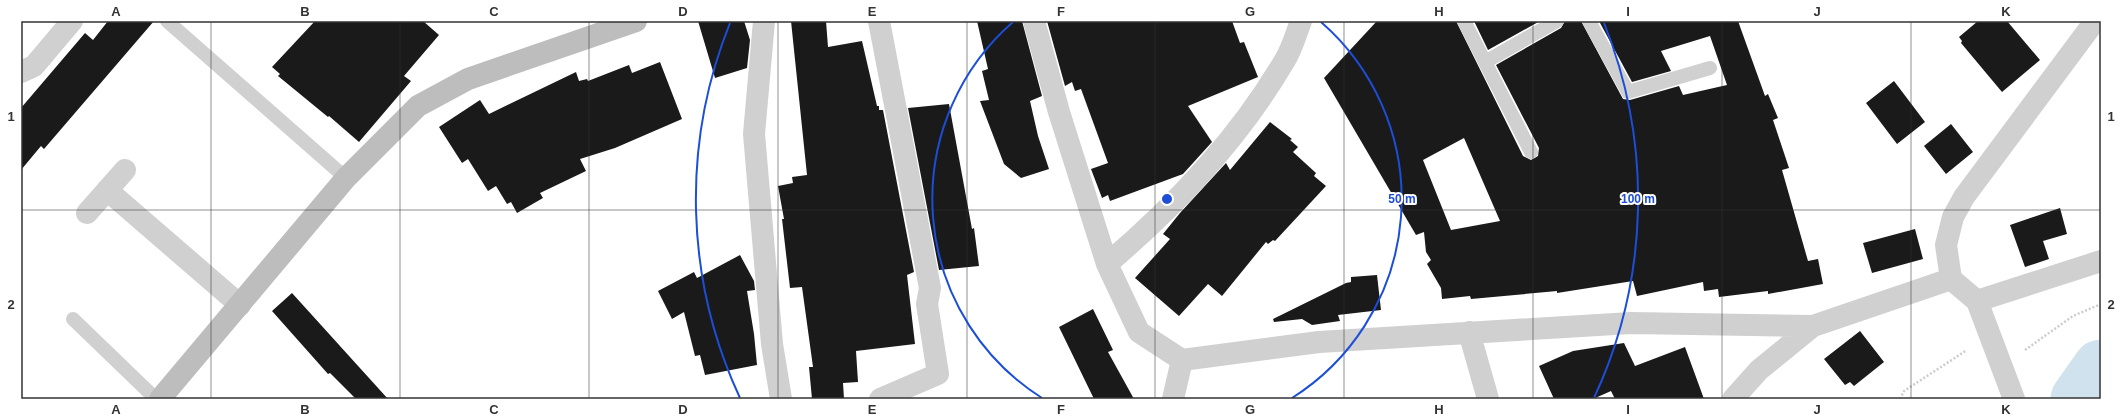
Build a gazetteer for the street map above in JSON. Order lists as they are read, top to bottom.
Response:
{
  "grid": {
    "columns": [
      "A",
      "B",
      "C",
      "D",
      "E",
      "F",
      "G",
      "H",
      "I",
      "J",
      "K"
    ],
    "rows": ["1", "2"]
  },
  "rings": ["50 m", "100 m"]
}
